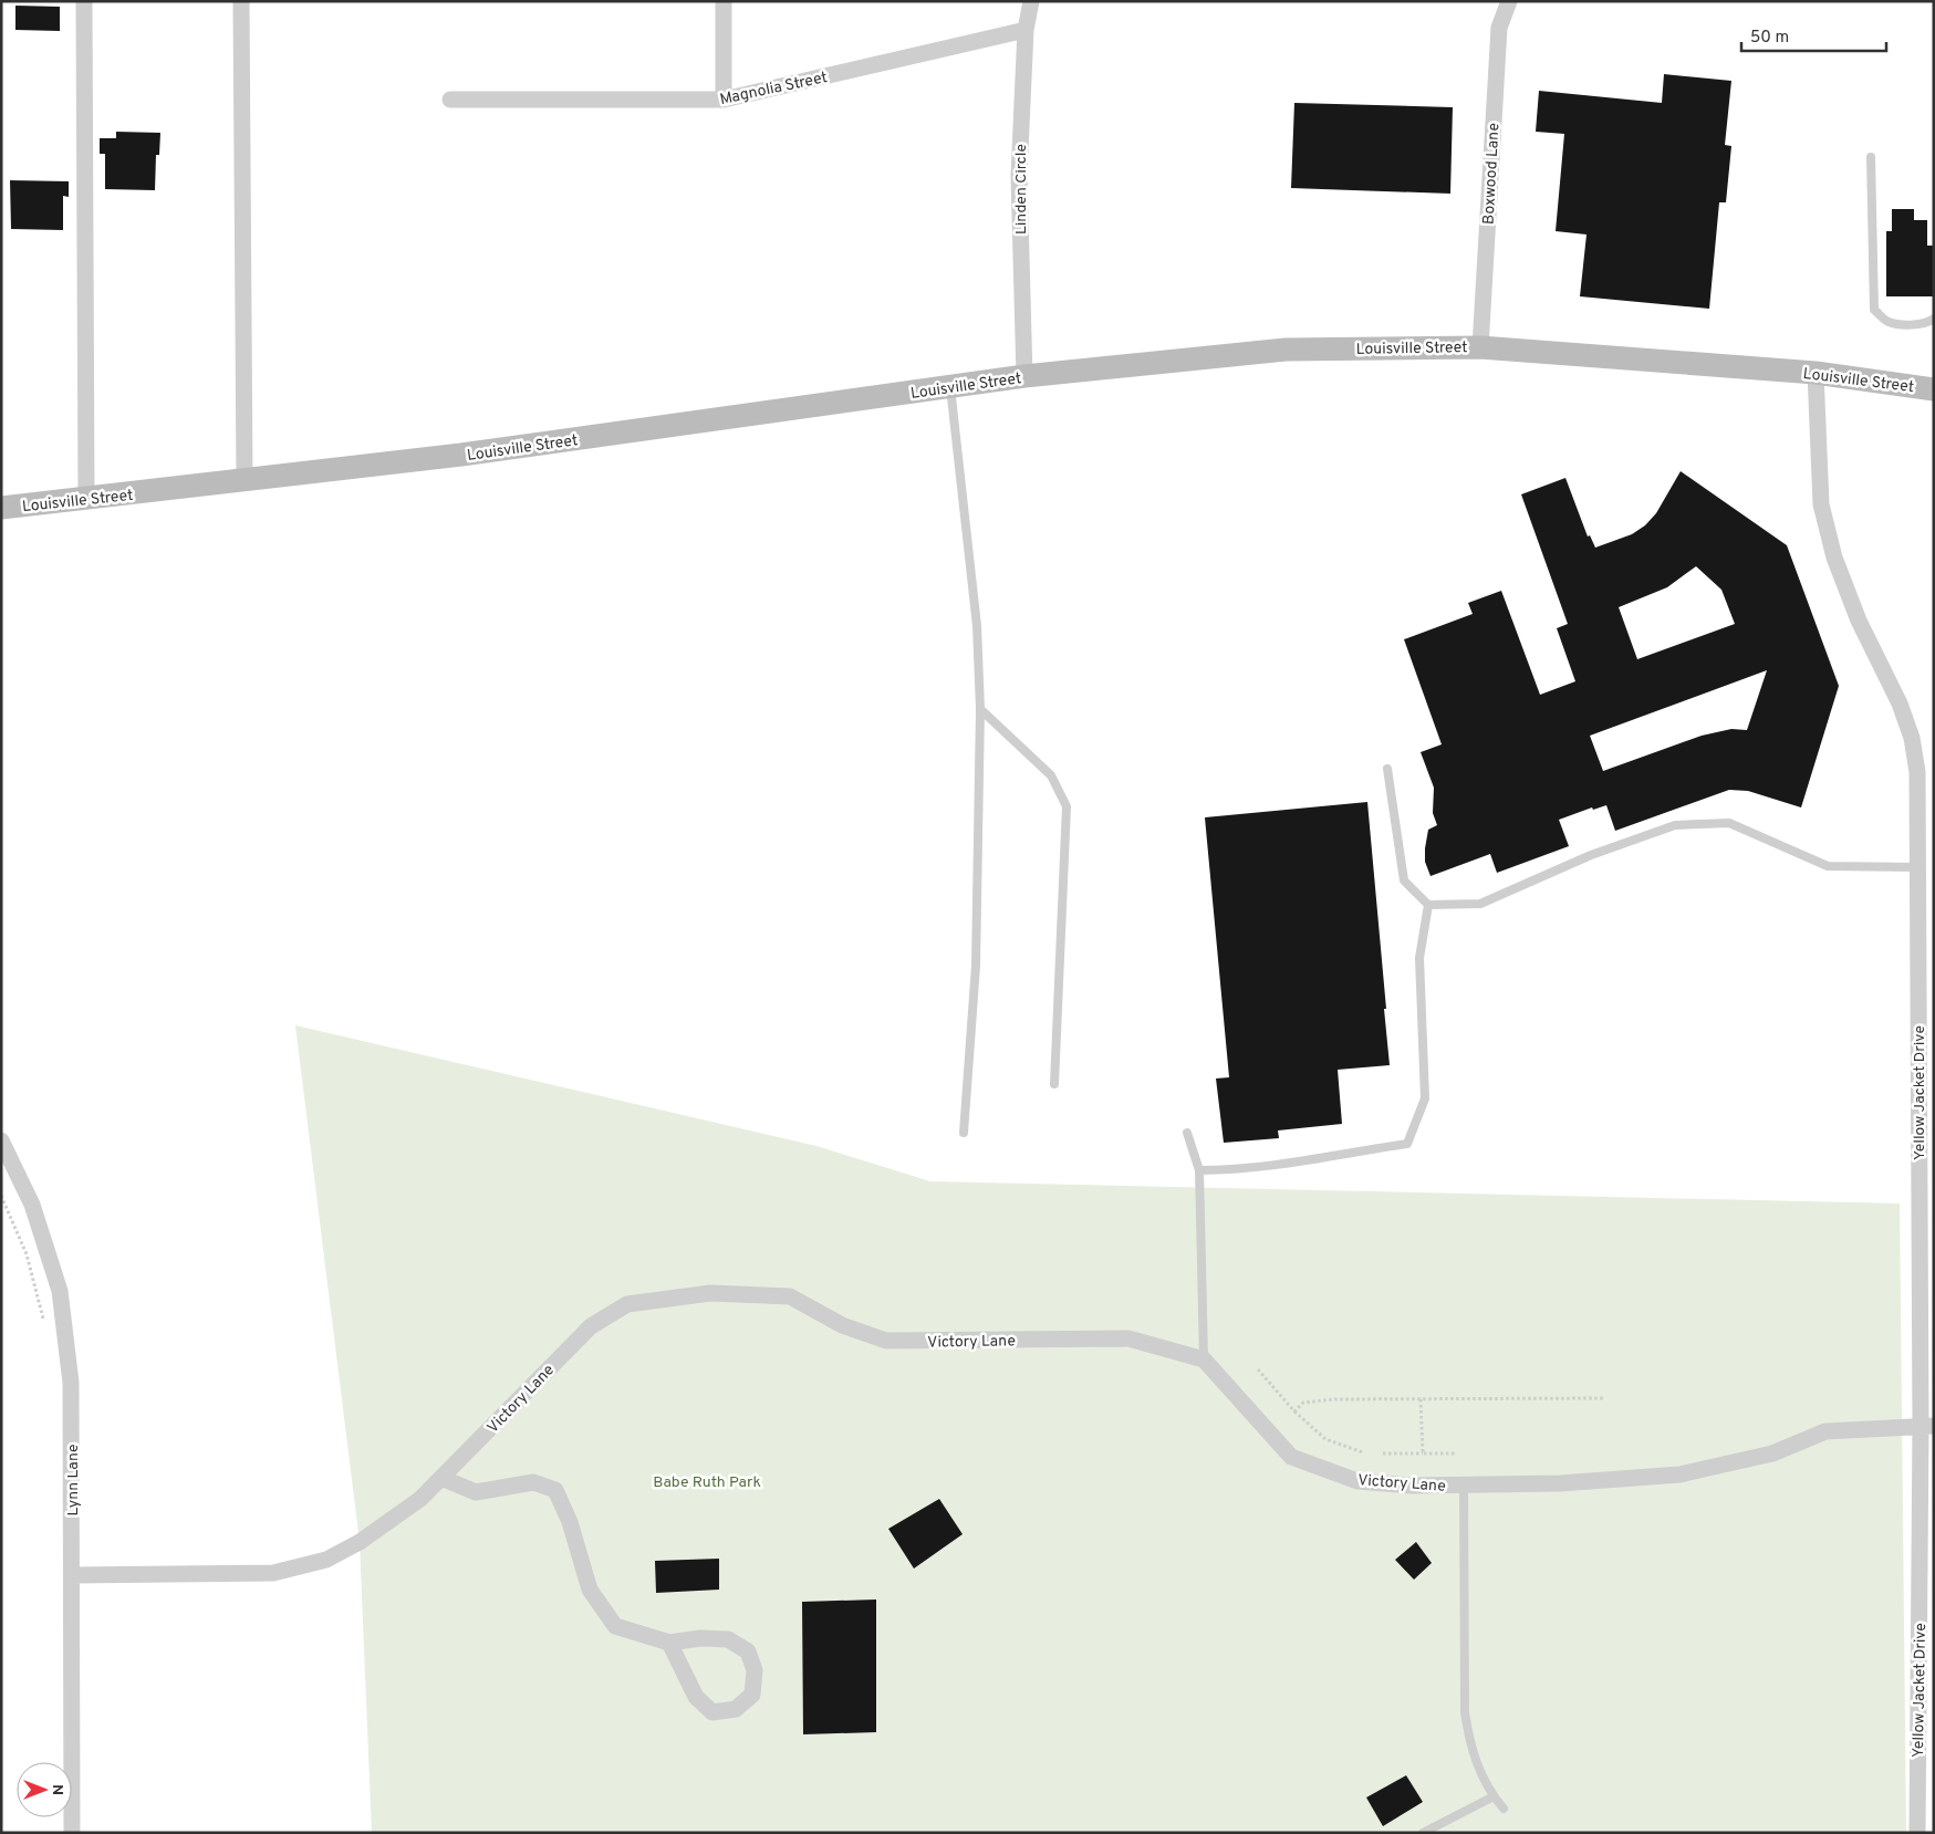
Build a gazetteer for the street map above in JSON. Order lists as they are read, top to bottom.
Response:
{
  "streets": {
    "main road": ["Louisville Street"],
    "street": [
      "Magnolia Street",
      "Boxwood Lane",
      "Linden Circle",
      "Yellow Jacket Drive",
      "Victory Lane",
      "Lynn Lane"
    ]
  },
  "crossings": [
    ["Magnolia Street", "Linden Circle"],
    ["Boxwood Lane", "Louisville Street"],
    ["Linden Circle", "Louisville Street"],
    ["Louisville Street", "Yellow Jacket Drive"],
    ["Yellow Jacket Drive", "Victory Lane"],
    ["Victory Lane", "Lynn Lane"]
  ],
  "parks": ["Babe Ruth Park"],
  "scale_bar": "50 m",
  "north": "right"
}
